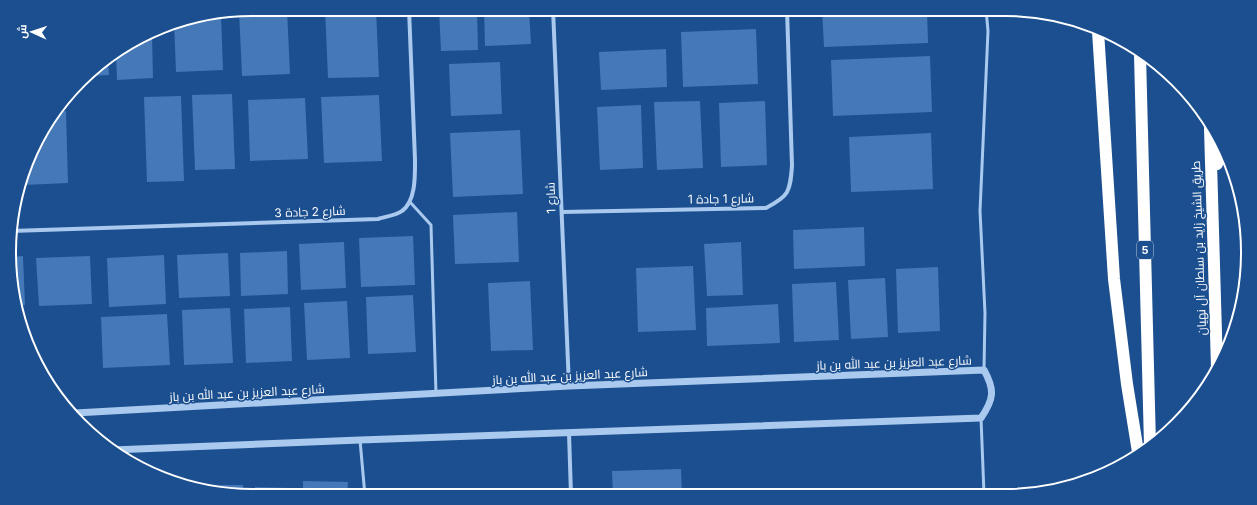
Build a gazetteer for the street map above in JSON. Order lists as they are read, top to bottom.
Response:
{
  "streets": {
    "highway": ["طريق الشيخ زايد بن سلطان آل نهيان", "5"],
    "street": [
      "شارع 1",
      "شارع 1 جادة 1",
      "شارع 2 جادة 3",
      "شارع عبد العزيز بن عبد الله بن باز"
    ]
  },
  "crossings": [
    ["شارع 1", "شارع 1 جادة 1"],
    ["شارع 1", "شارع عبد العزيز بن عبد الله بن باز"]
  ],
  "north": "left"
}
